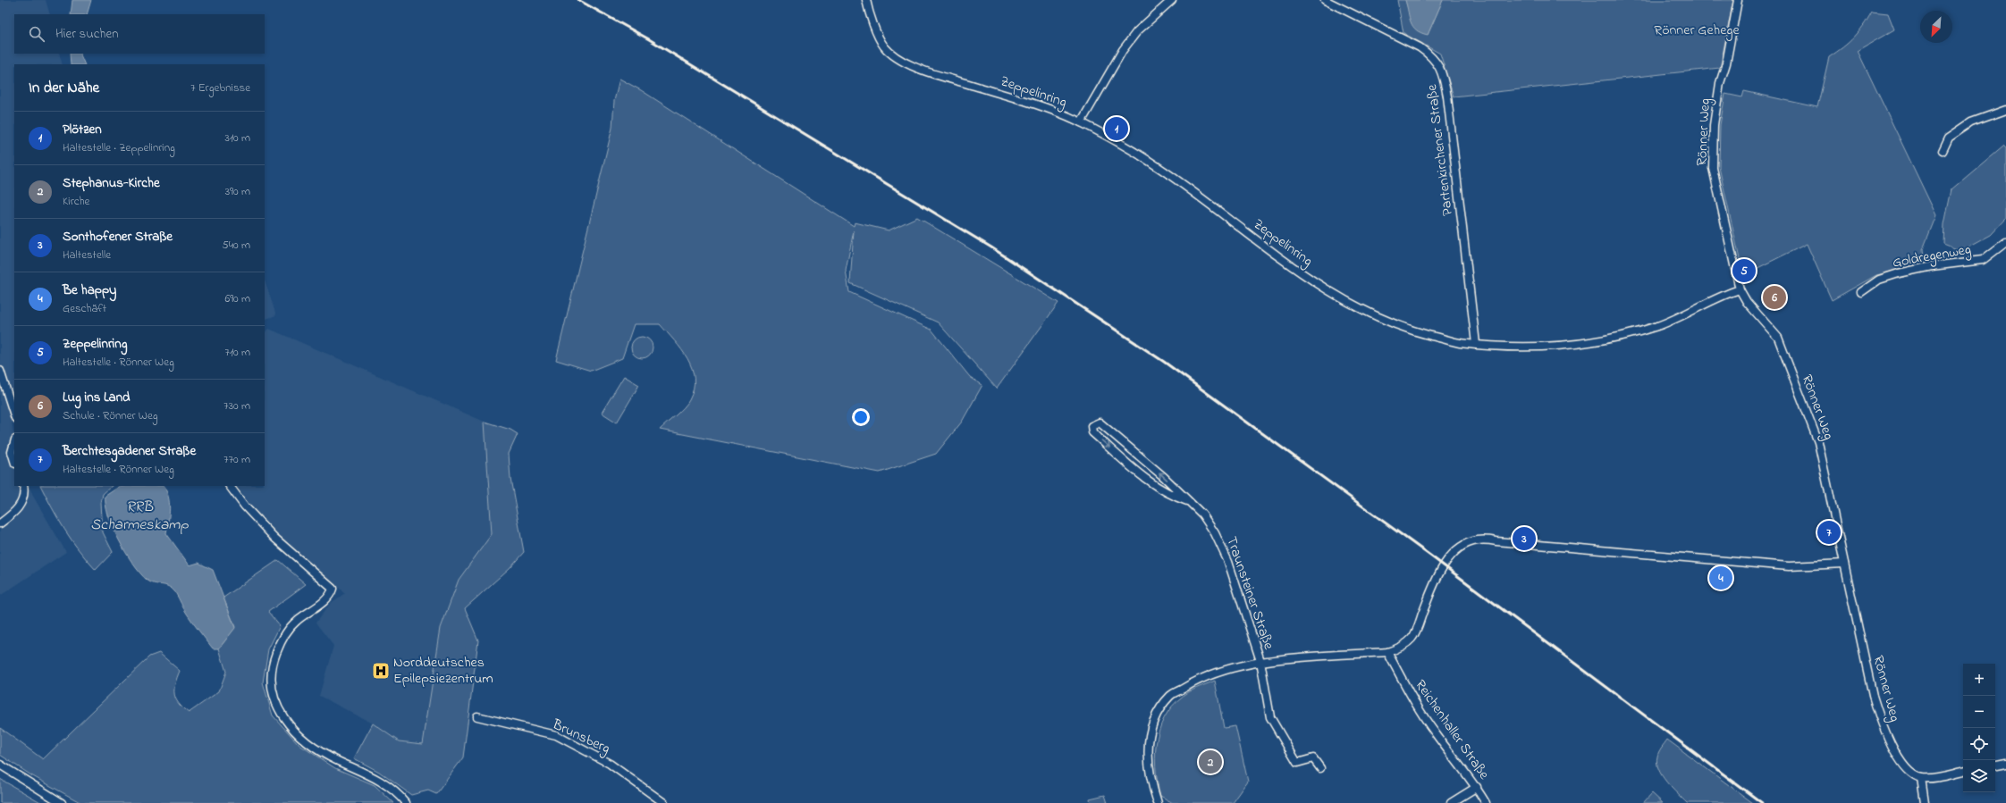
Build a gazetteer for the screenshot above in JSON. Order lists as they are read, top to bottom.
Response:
{
  "streets": {
    "street": [
      "Zeppelinring",
      "Rönner Weg",
      "Partenkirchener Straße",
      "Goldregenweg",
      "Traunsteiner Straße",
      "Reichenhaller Straße",
      "Brunsberg"
    ]
  },
  "crossings": [
    ["Zeppelinring", "Rönner Weg"],
    ["Zeppelinring", "Partenkirchener Straße"]
  ],
  "water": ["RRB Scharmeskamp"],
  "parks": ["Rönner Gehege"],
  "places": {
    "hospital": ["Norddeutsches Epilepsiezentrum"]
  },
  "north": "bottom left",
  "page": {
    "search": "Hier suchen",
    "heading": ["In der Nähe", "7 Ergebnisse"],
    "list": [
      {
        "mark": "1",
        "name": "Plötzen",
        "note": "Haltestelle · Zeppelinring",
        "value": "310 m"
      },
      {
        "mark": "2",
        "name": "Stephanus-Kirche",
        "note": "Kirche",
        "value": "390 m"
      },
      {
        "mark": "3",
        "name": "Sonthofener Straße",
        "note": "Haltestelle",
        "value": "540 m"
      },
      {
        "mark": "4",
        "name": "Be happy",
        "note": "Geschäft",
        "value": "690 m"
      },
      {
        "mark": "5",
        "name": "Zeppelinring",
        "note": "Haltestelle · Rönner Weg",
        "value": "710 m"
      },
      {
        "mark": "6",
        "name": "Lug ins Land",
        "note": "Schule · Rönner Weg",
        "value": "730 m"
      },
      {
        "mark": "7",
        "name": "Berchtesgadener Straße",
        "note": "Haltestelle · Rönner Weg",
        "value": "770 m"
      }
    ],
    "pins": [
      "1",
      "5",
      "6",
      "7",
      "3",
      "4",
      "2"
    ],
    "map_buttons": ["+", "−"]
  }
}
